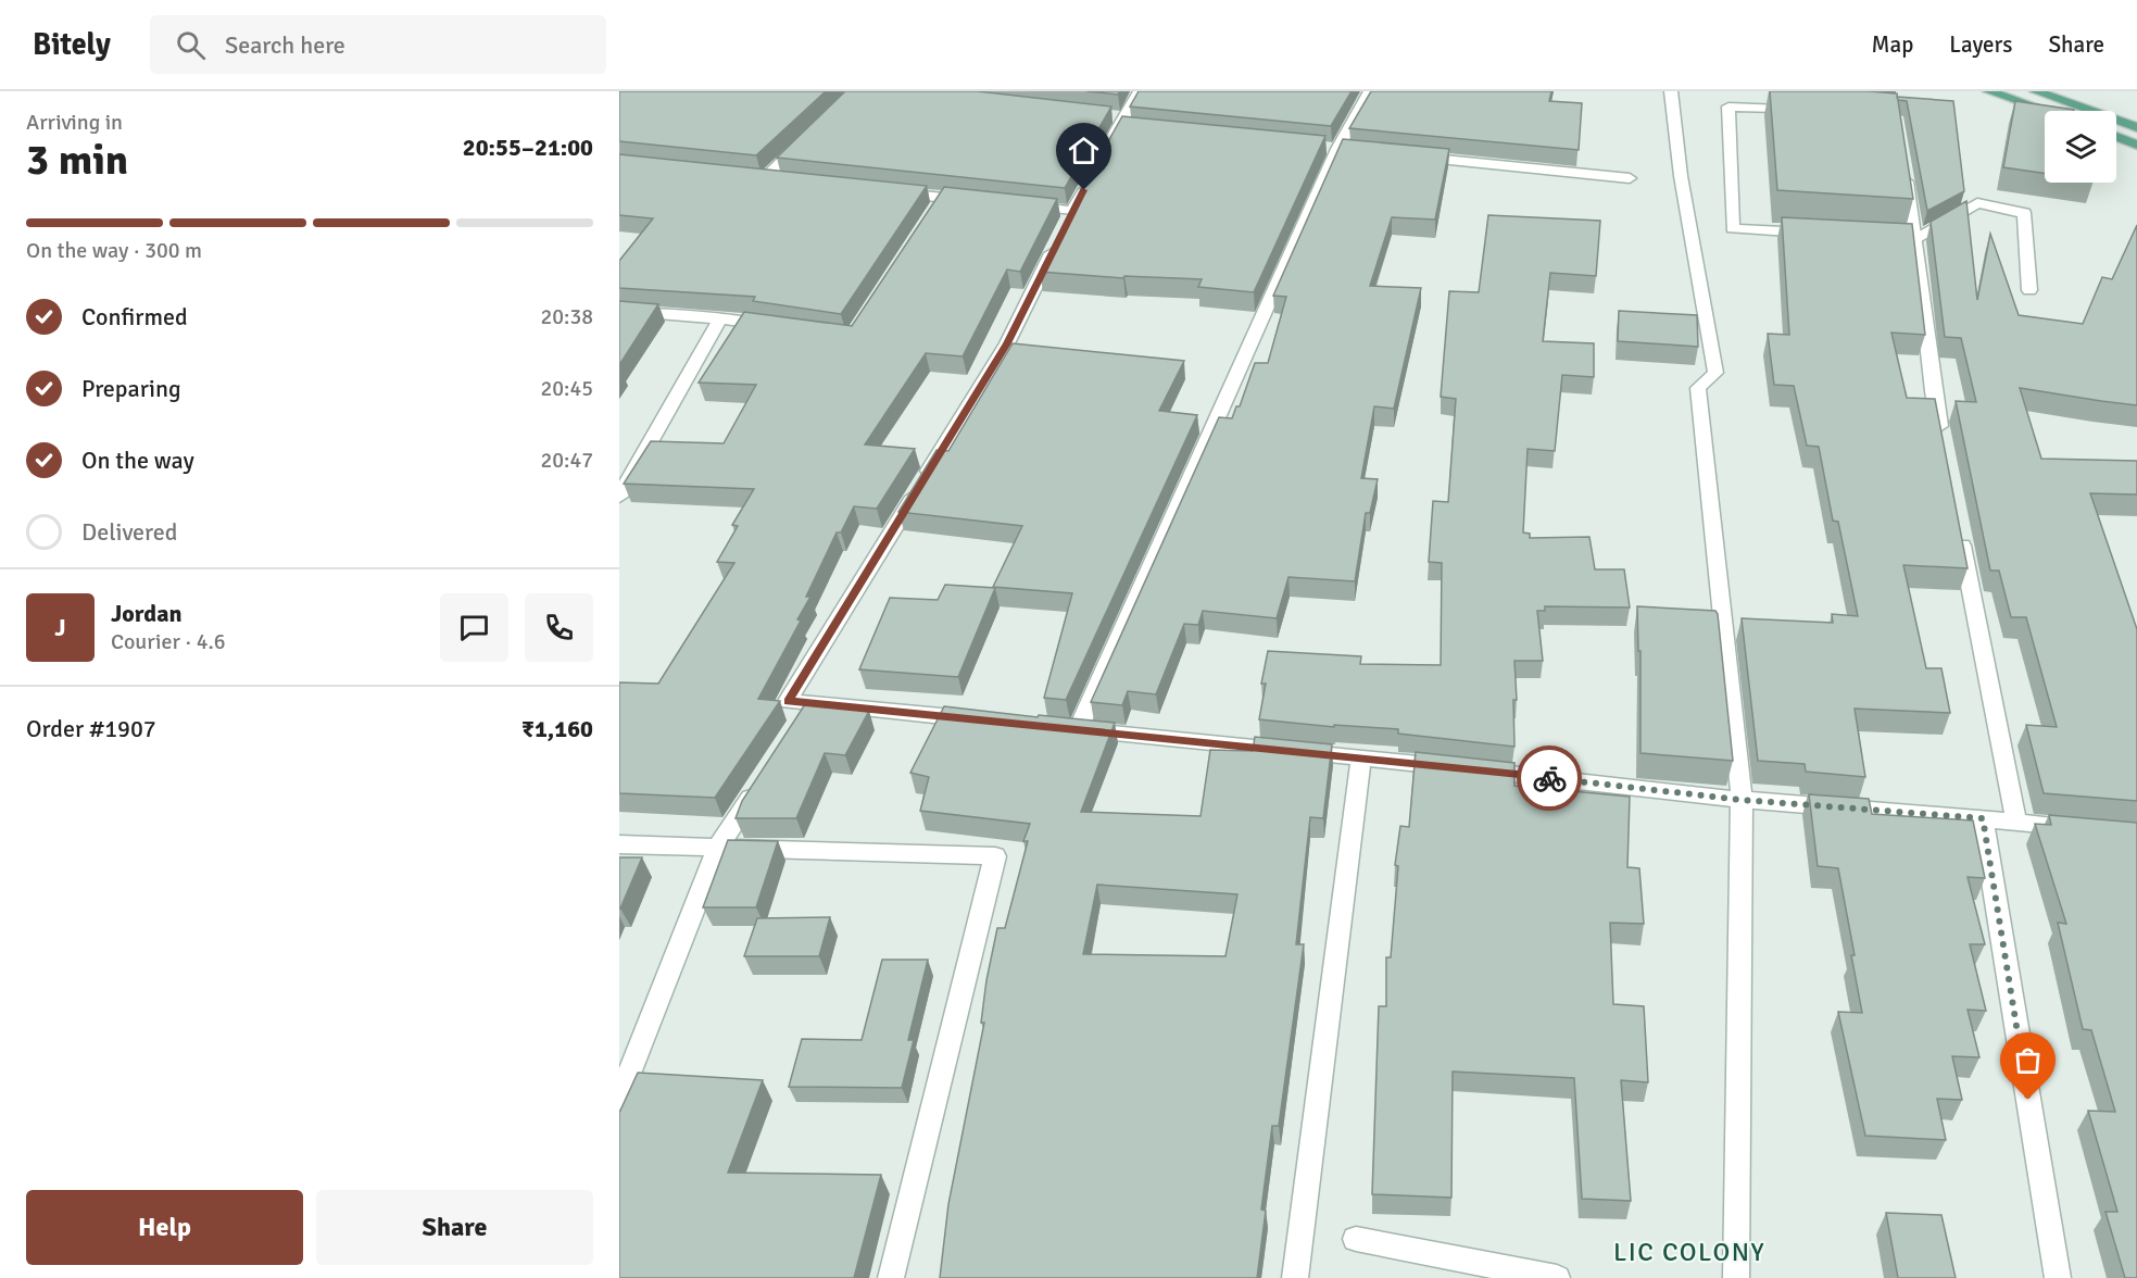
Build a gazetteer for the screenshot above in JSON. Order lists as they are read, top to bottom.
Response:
{
  "districts": ["LIC COLONY"],
  "page": {
    "header": "Bitely",
    "search": "Search here",
    "nav": ["Map", "Layers", "Share"],
    "heading": ["3 min", "Arriving in", "20:55–21:00"],
    "panel": [
      "Jordan",
      "Courier · 4.6",
      "Order #1907",
      "₹1,160"
    ],
    "bar": "On the way · 300 m",
    "list": [
      ["Confirmed", "20:38"],
      ["Preparing", "20:45"],
      ["On the way", "20:47"],
      "Delivered"
    ],
    "round": "J",
    "buttons": ["Help", "Share"]
  }
}
